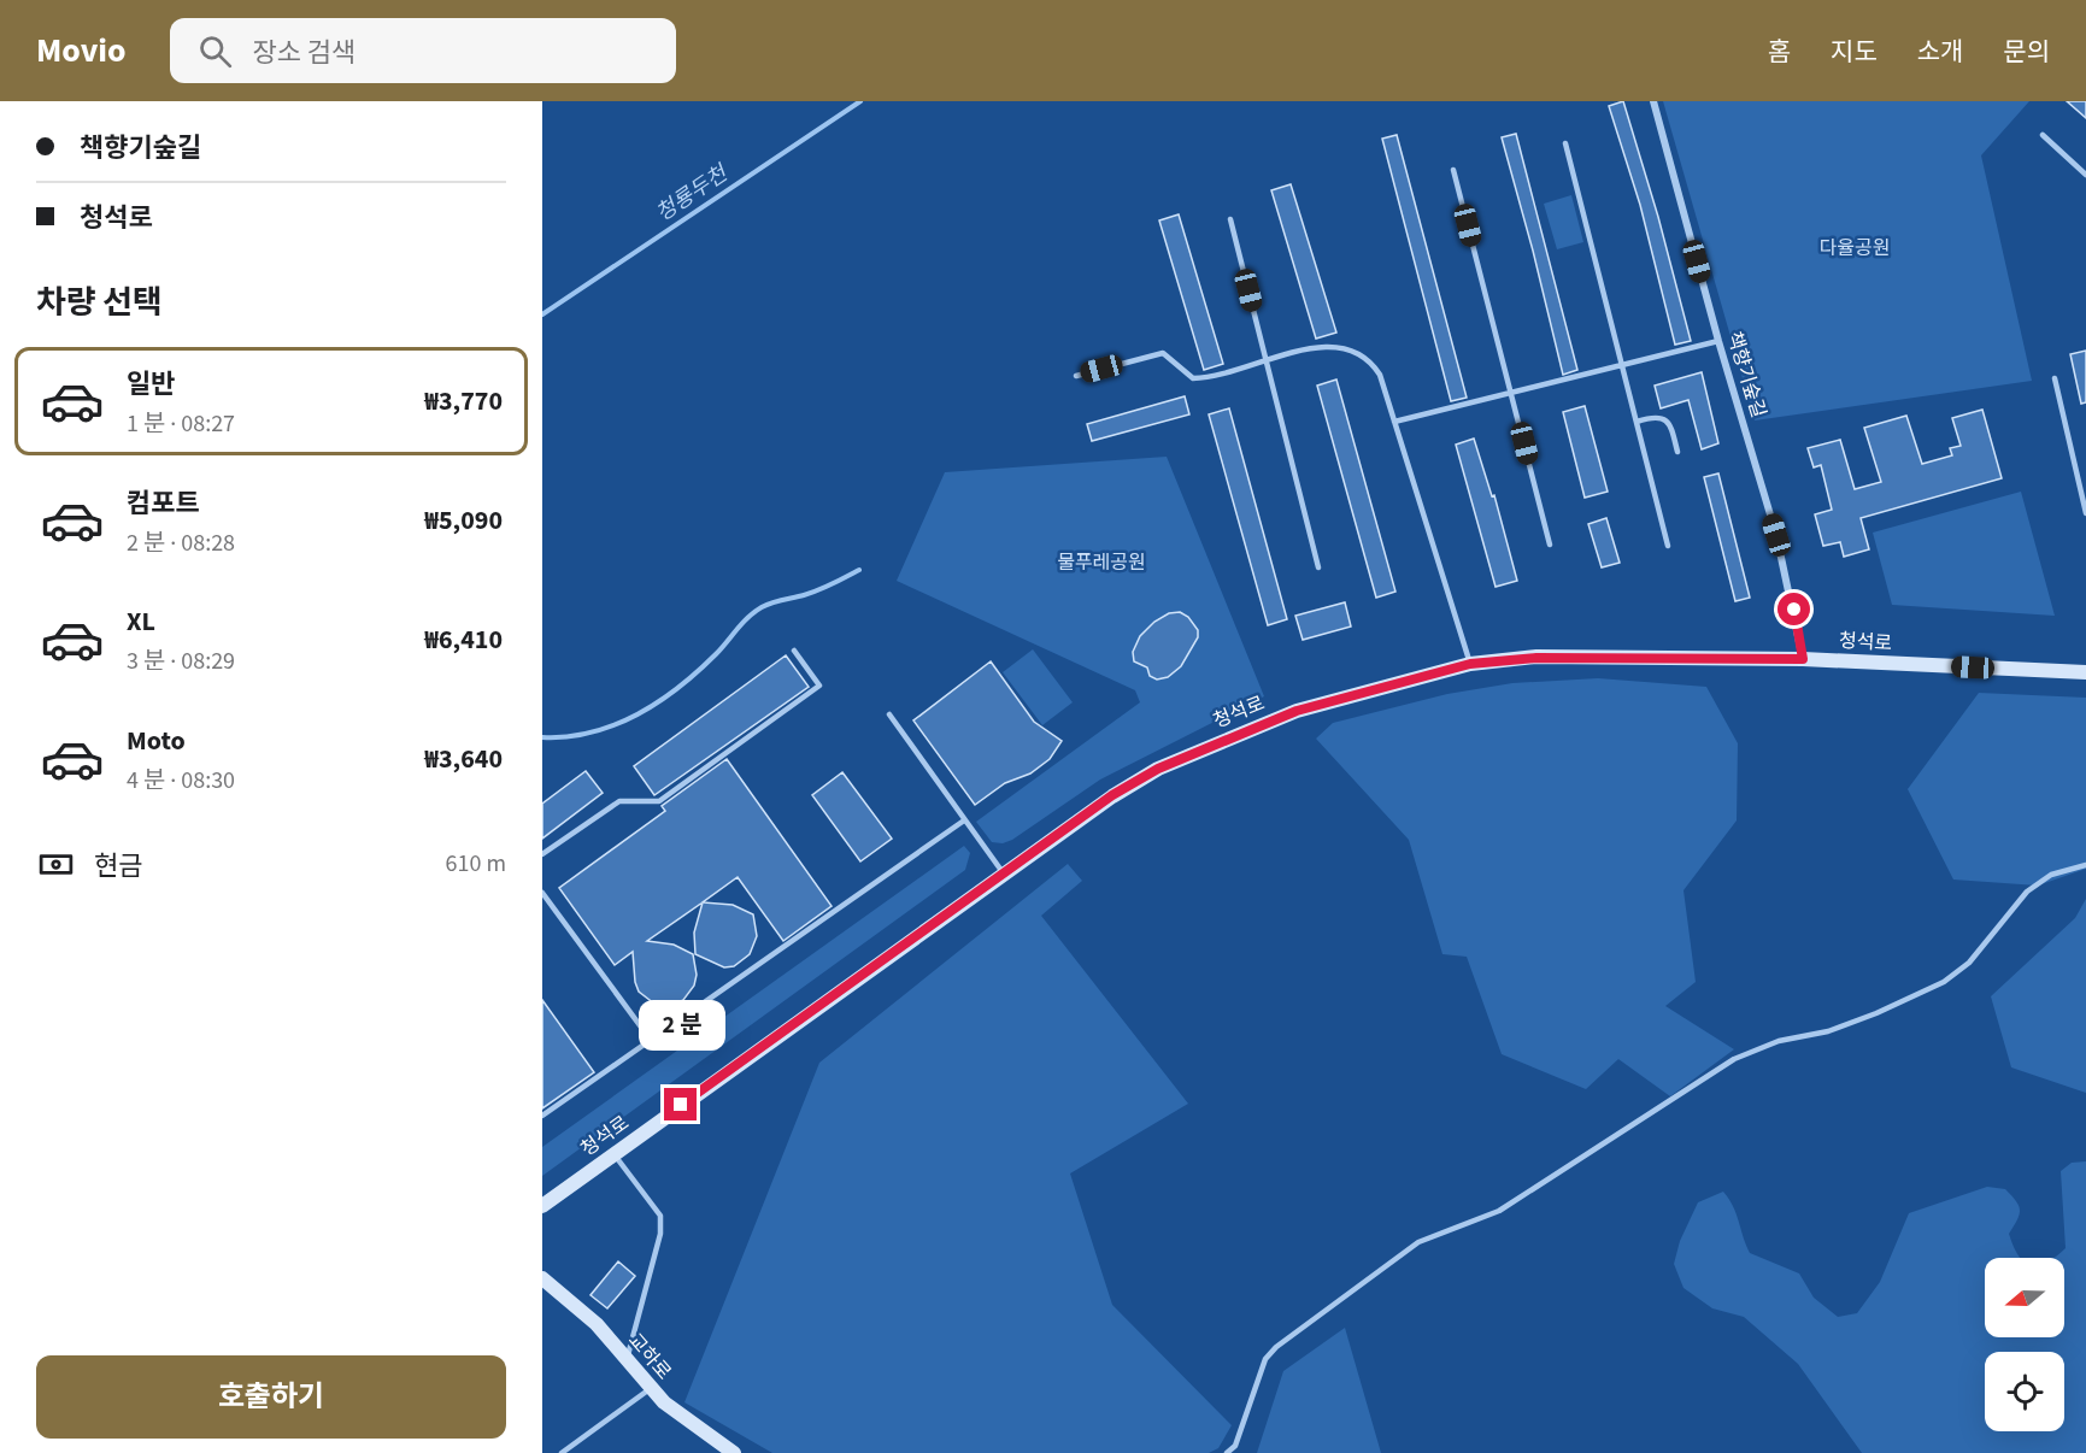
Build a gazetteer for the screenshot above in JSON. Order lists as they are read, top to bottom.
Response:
{
  "streets": {
    "main road": ["청석로", "교하로"],
    "street": ["책향기숲길"]
  },
  "crossings": [
    ["책향기숲길", "청석로"]
  ],
  "water": ["청룡두천"],
  "parks": ["다율공원", "물푸레공원"],
  "north": "left",
  "page": {
    "header": "Movio",
    "search": "장소 검색",
    "nav": [
      "홈",
      "지도",
      "소개",
      "문의"
    ],
    "banner": ["책향기숲길", "청석로"],
    "heading": "차량 선택",
    "list": [
      {
        "name": "일반",
        "note": "1 분 · 08:27",
        "value": "₩3,770"
      },
      {
        "name": "컴포트",
        "note": "2 분 · 08:28",
        "value": "₩5,090"
      },
      {
        "name": "XL",
        "note": "3 분 · 08:29",
        "value": "₩6,410"
      },
      {
        "name": "Moto",
        "note": "4 분 · 08:30",
        "value": "₩3,640"
      }
    ],
    "pay": ["현금", "610 m"],
    "bubble": "2 분",
    "buttons": "호출하기"
  }
}
